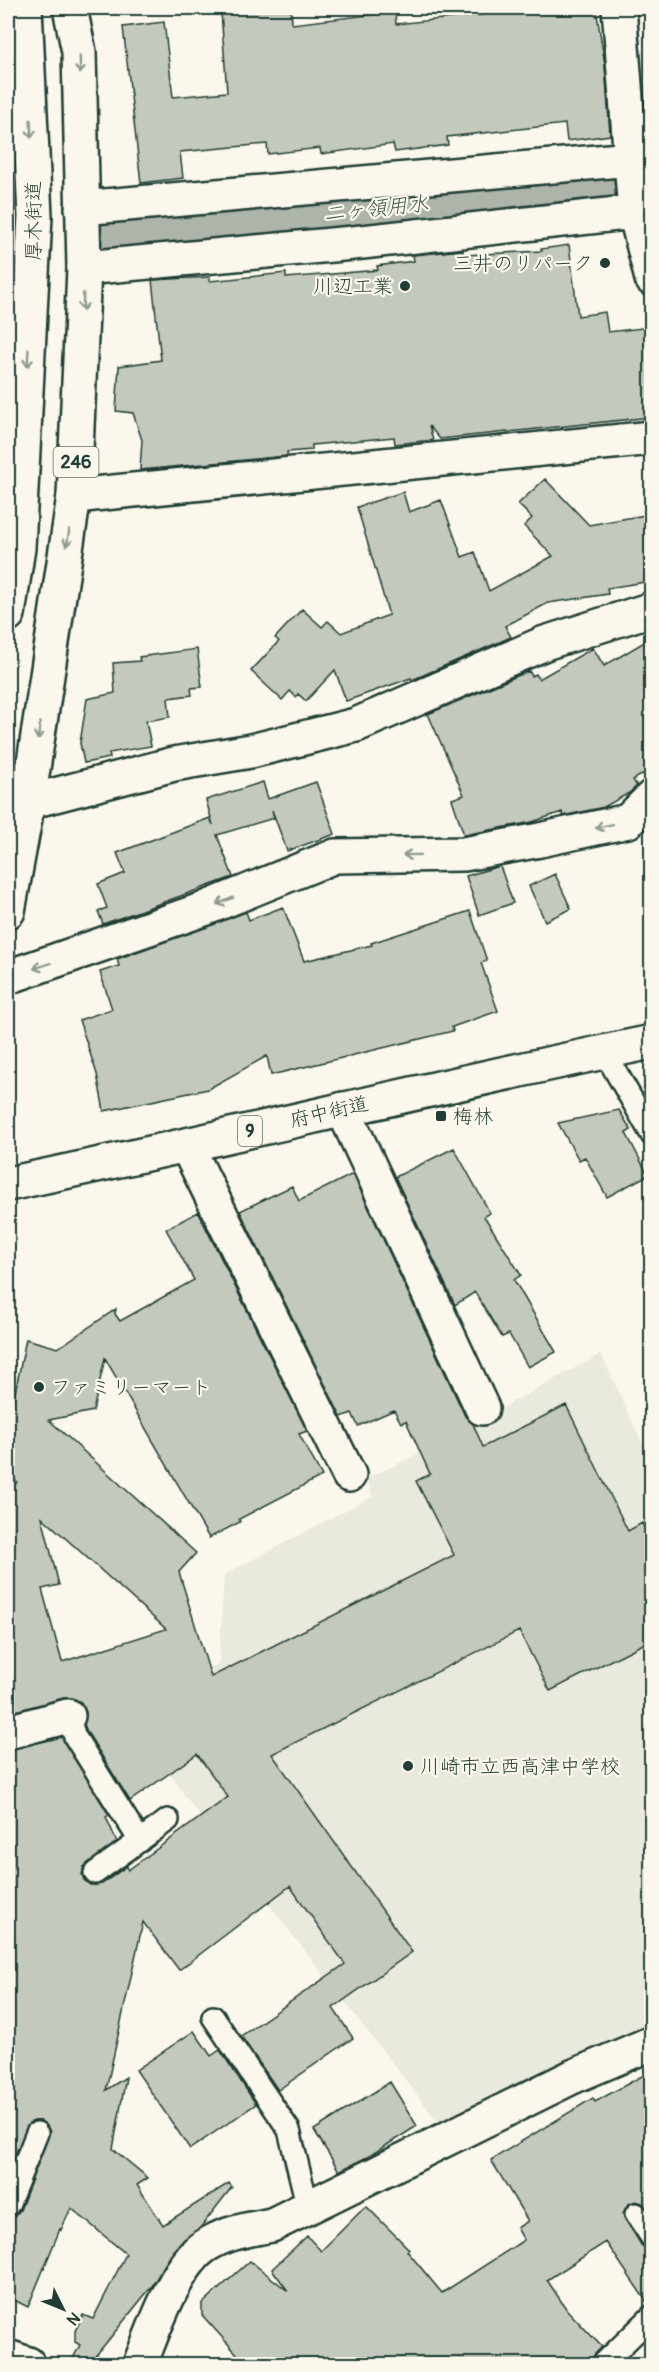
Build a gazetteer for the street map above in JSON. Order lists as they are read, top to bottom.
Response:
{
  "streets": {
    "main road": [
      "厚木街道",
      "246",
      "府中街道",
      "9"
    ]
  },
  "water": ["二ヶ領用水"],
  "places": {
    "other": [
      "三井のリパーク",
      "川辺工業",
      "ファミリーマート",
      "川崎市立西高津中学校"
    ],
    "transit": ["梅林"]
  },
  "north": "bottom right"
}
